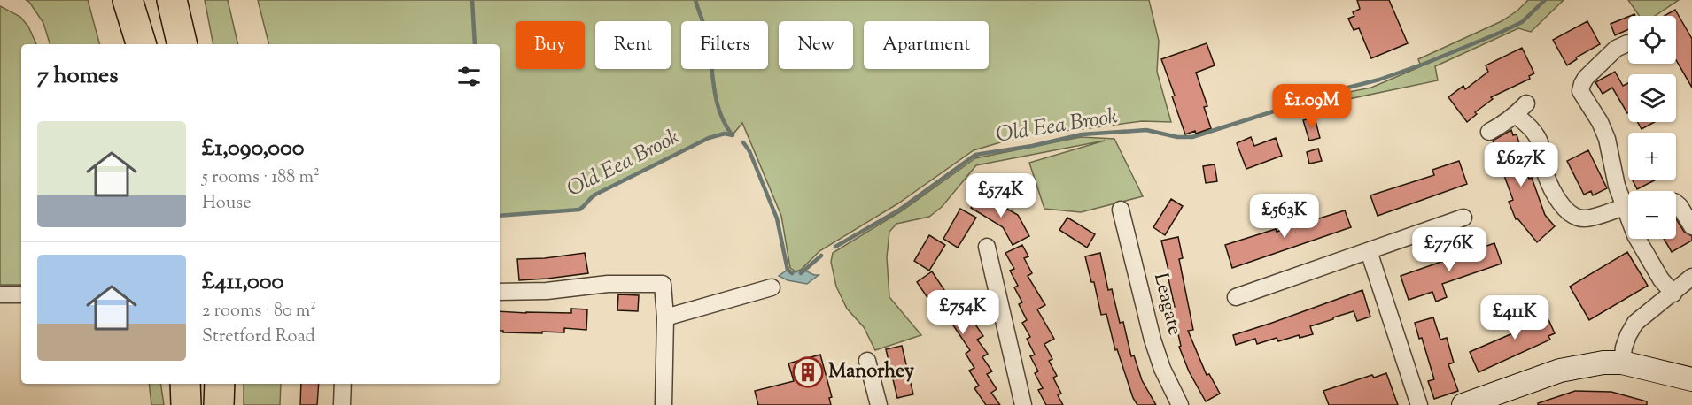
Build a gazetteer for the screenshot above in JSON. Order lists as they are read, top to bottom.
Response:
{
  "streets": {
    "street": ["Leagate"]
  },
  "water": ["Old Eea Brook"],
  "places": {
    "building": ["Manorhey"]
  },
  "page": {
    "map_buttons": ["+", "−"],
    "chip": [
      "Buy",
      "Rent",
      "Filters",
      "New",
      "Apartment"
    ],
    "heading": "7 homes",
    "price": [
      "£1.09M",
      "£627K",
      "£574K",
      "£563K",
      "£776K",
      "£754K",
      "£411K"
    ],
    "list": [
      {
        "name": "£1,090,000",
        "note": "5 rooms · 188 m² · House"
      },
      {
        "name": "£411,000",
        "note": "2 rooms · 80 m² · Stretford Road"
      }
    ]
  }
}
